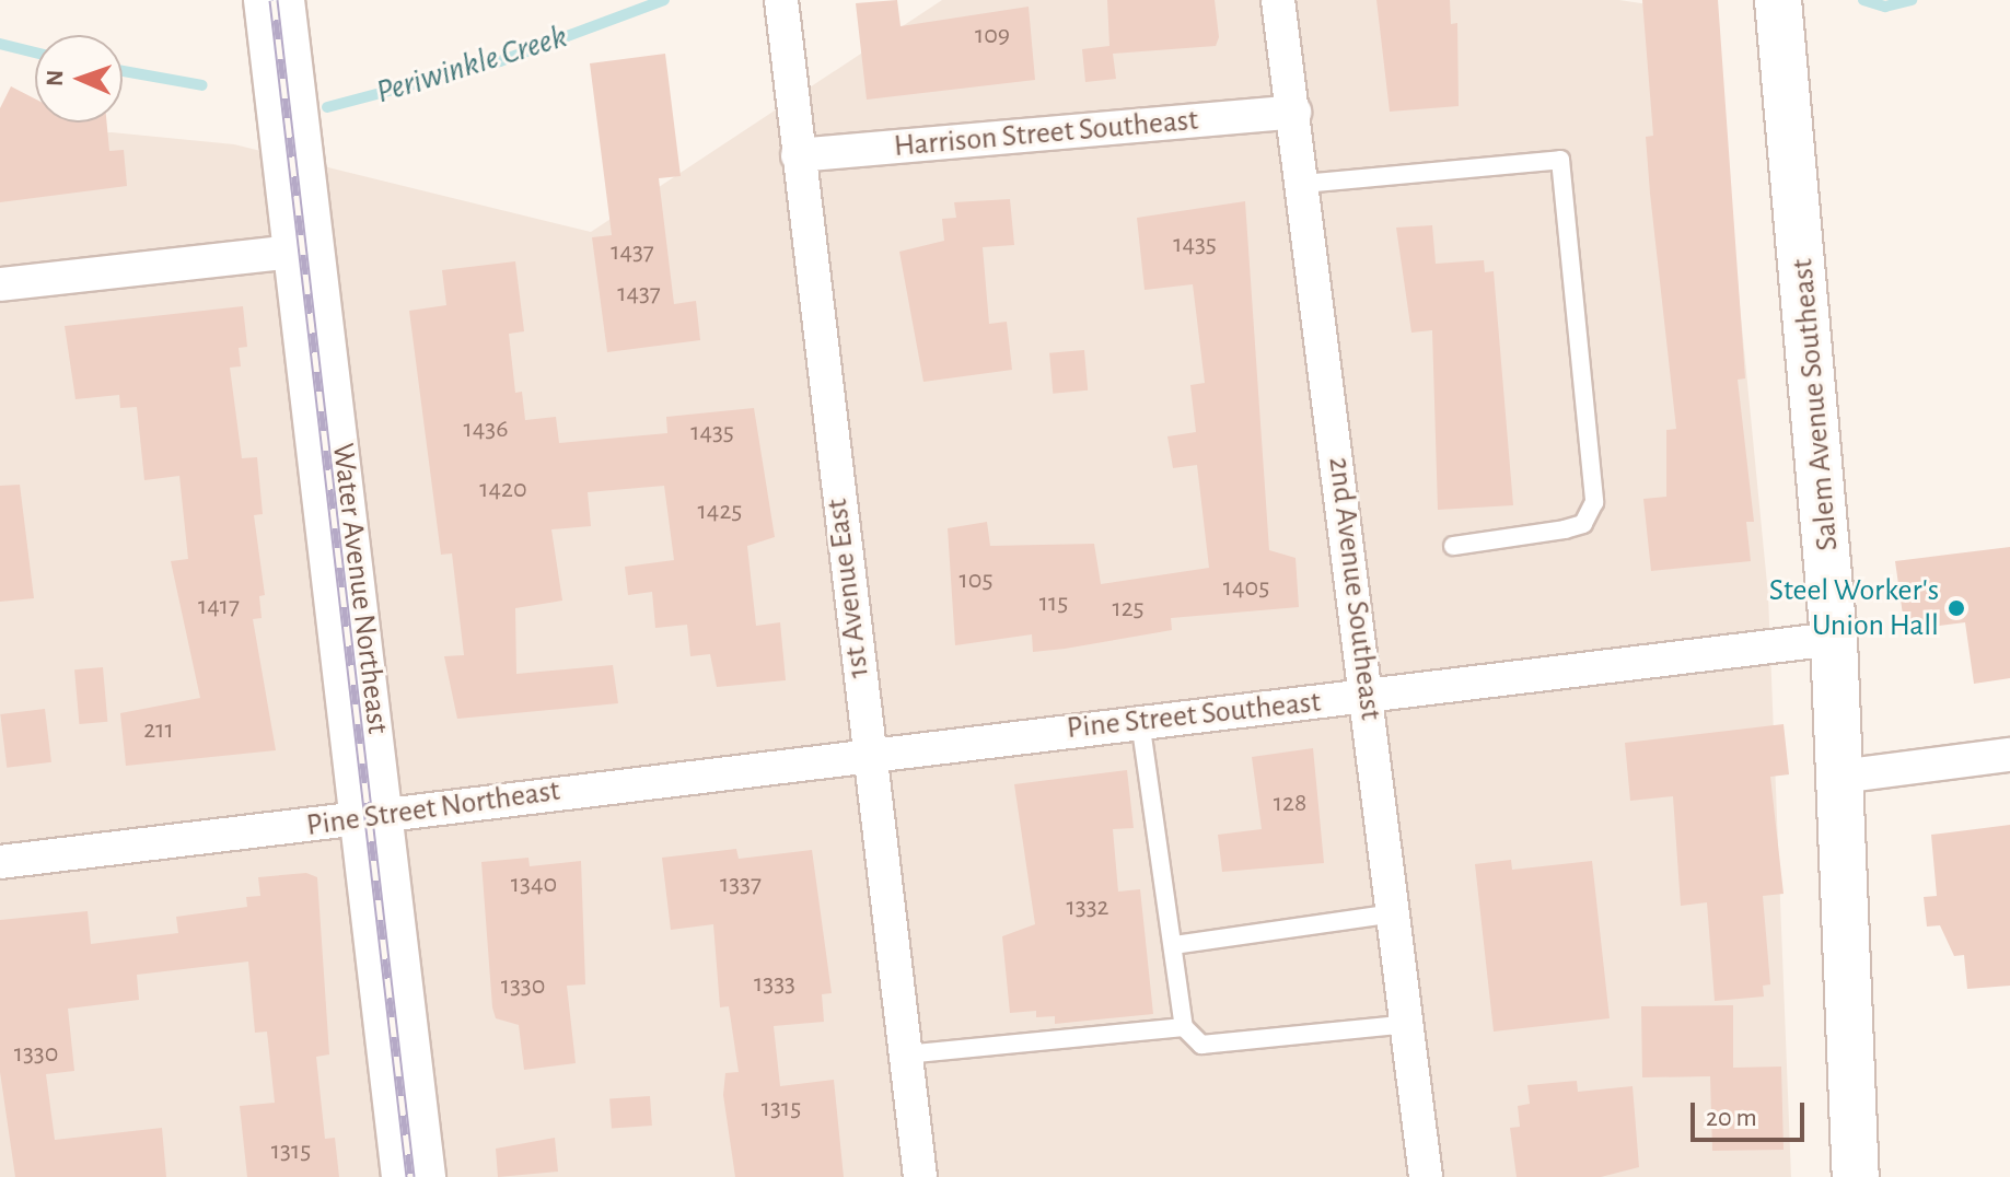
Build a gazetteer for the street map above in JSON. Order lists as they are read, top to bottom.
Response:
{
  "streets": {
    "main road": ["Salem Avenue Southeast"],
    "street": [
      "Harrison Street Southeast",
      "Water Avenue Northeast",
      "1st Avenue East",
      "2nd Avenue Southeast",
      "Pine Street Southeast",
      "Pine Street Northeast"
    ]
  },
  "crossings": [
    ["Harrison Street Southeast", "1st Avenue East"],
    ["Harrison Street Southeast", "2nd Avenue Southeast"],
    ["Salem Avenue Southeast", "Pine Street Southeast"],
    ["Water Avenue Northeast", "Pine Street Northeast"],
    ["1st Avenue East", "Pine Street Southeast"],
    ["1st Avenue East", "Pine Street Northeast"],
    ["2nd Avenue Southeast", "Pine Street Southeast"],
    ["Pine Street Southeast", "Pine Street Northeast"]
  ],
  "water": ["Periwinkle Creek"],
  "places": ["Steel Worker's Union Hall"],
  "house_numbers": [
    "109",
    "1435",
    "1437",
    "1437",
    "1436",
    "1435",
    "1420",
    "1425",
    "105",
    "1405",
    "115",
    "1417",
    "125",
    "211",
    "128",
    "1340",
    "1337",
    "1332",
    "1333",
    "1330",
    "1330",
    "1315",
    "1315"
  ],
  "scale_bar": "20 m",
  "north": "left"
}
